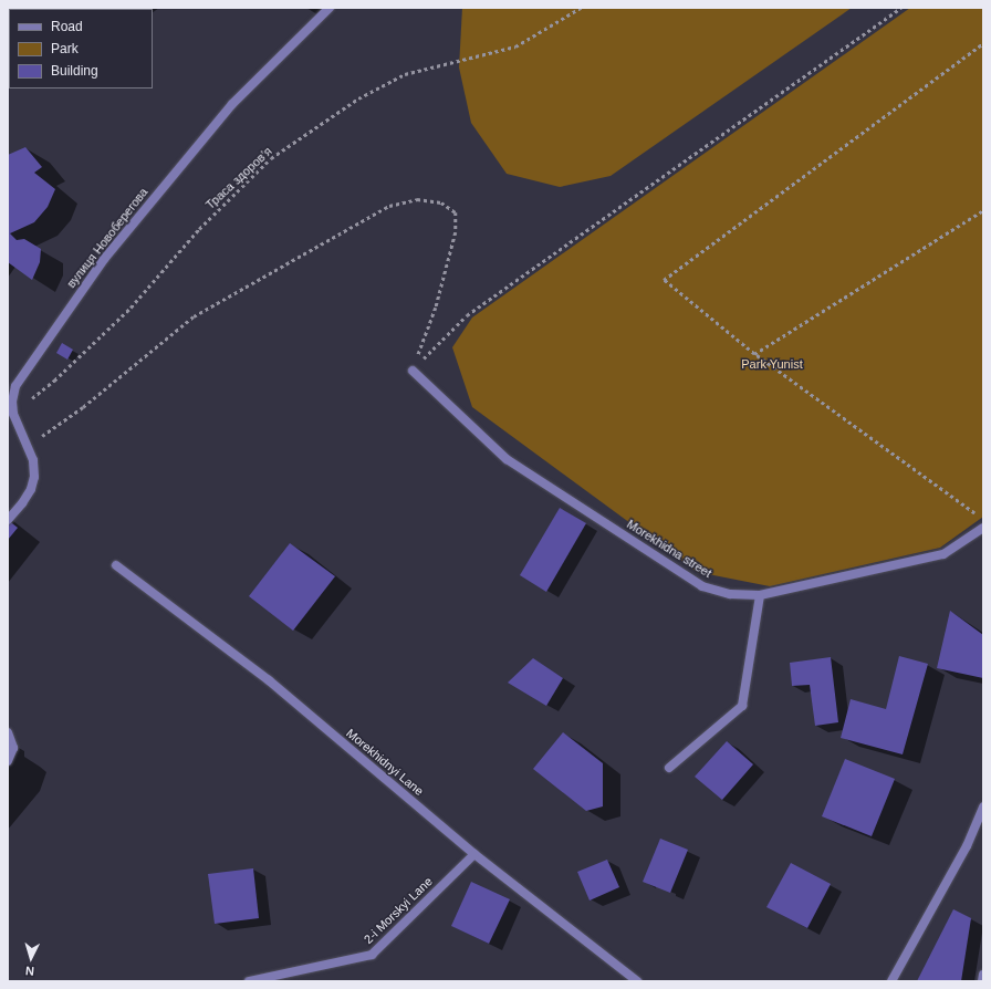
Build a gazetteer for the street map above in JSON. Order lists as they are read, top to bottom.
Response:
{
  "streets": {
    "street": [
      "вулиця Новоберегова",
      "Morekhidna street",
      "Morekhidnyi Lane",
      "2-i Morskyi Lane"
    ],
    "path": ["Траса здоров’я"]
  },
  "crossings": [
    ["Траса здоров’я", "вулиця Новоберегова"],
    ["Morekhidnyi Lane", "2-i Morskyi Lane"]
  ],
  "parks": ["Park Yunist"],
  "legend": ["Road", "Park", "Building"],
  "north": "bottom"
}
